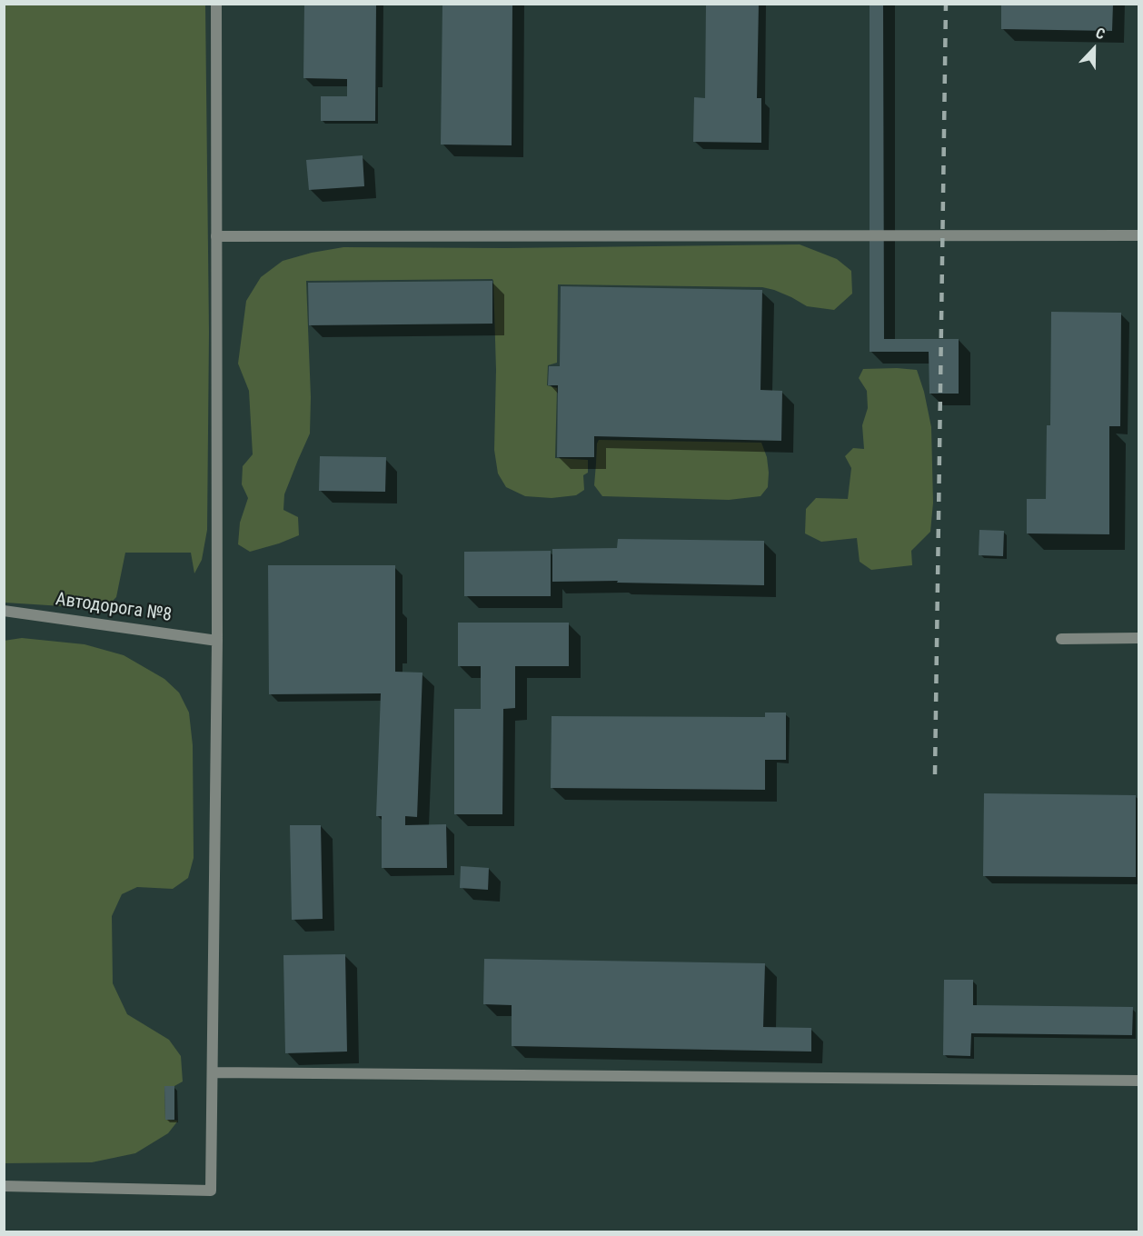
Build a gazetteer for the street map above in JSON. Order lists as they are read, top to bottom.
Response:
{
  "streets": {
    "street": ["Автодорога №8"]
  },
  "north": "top"
}
